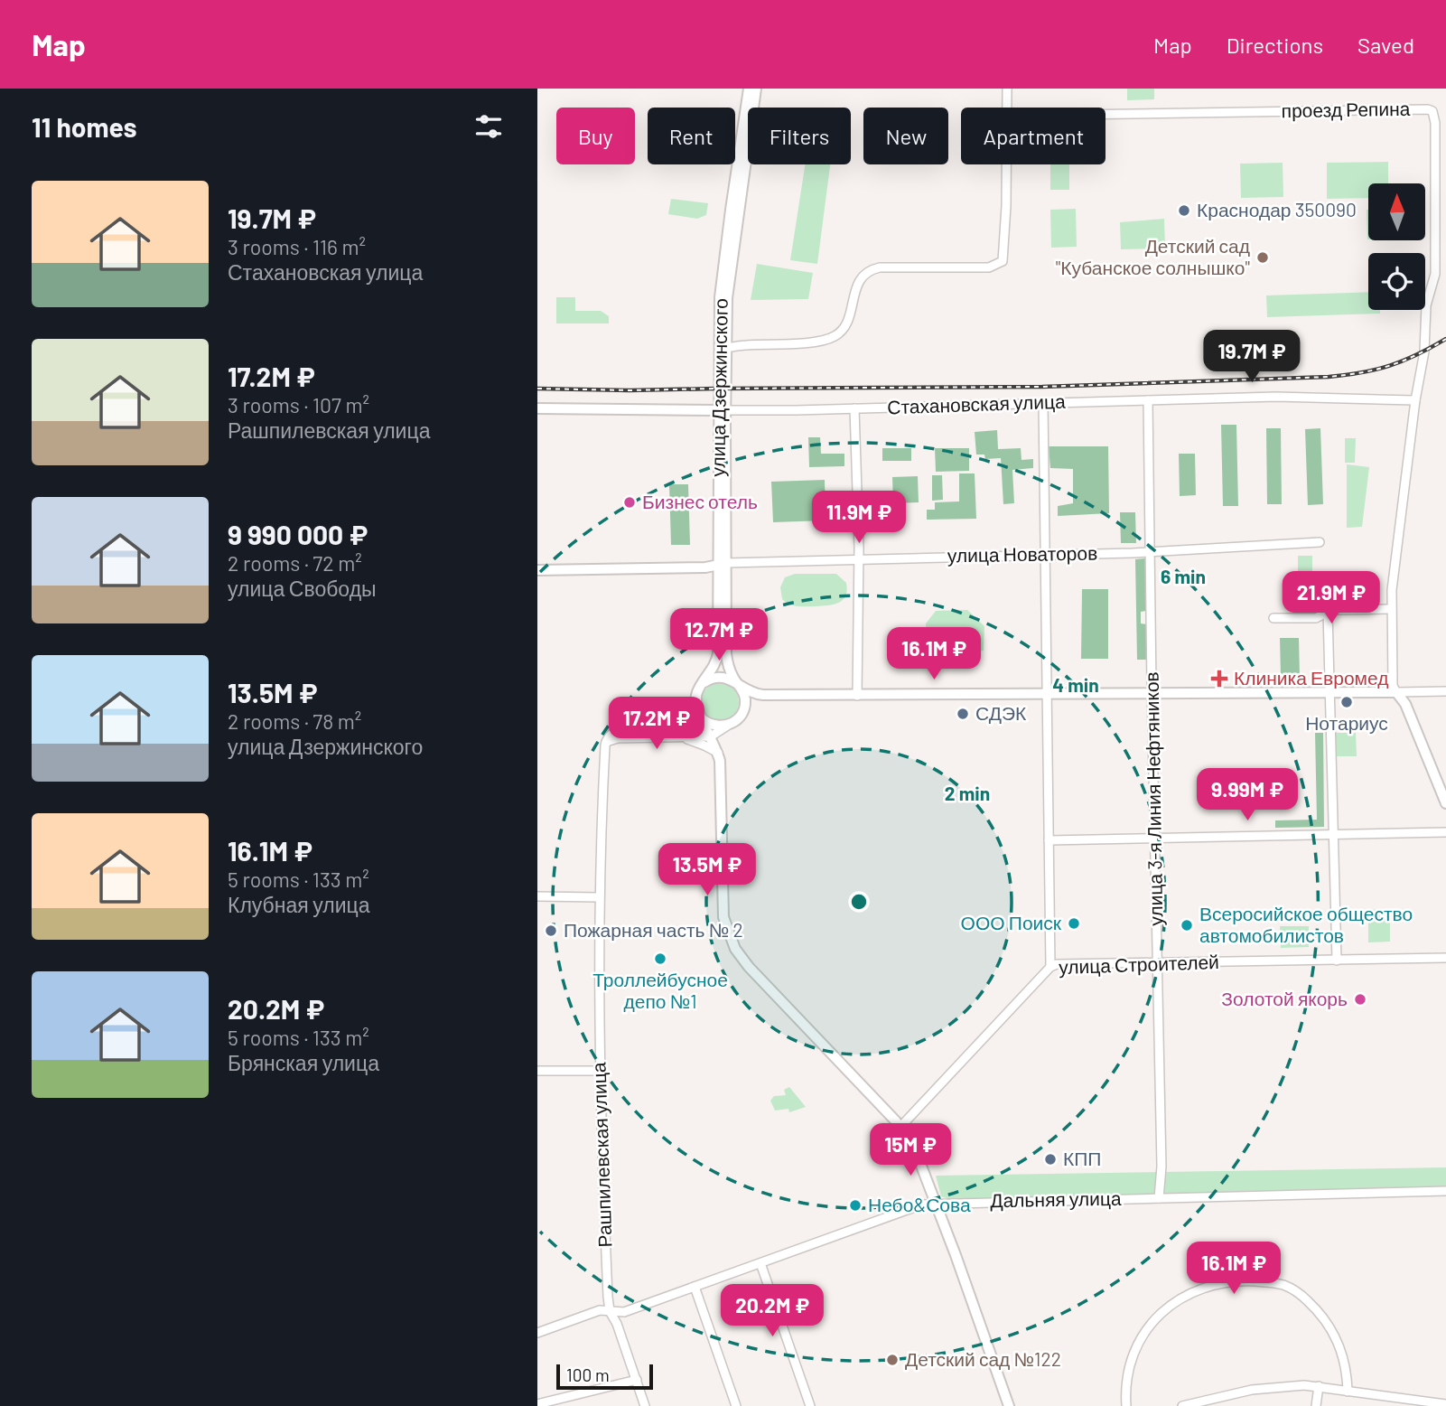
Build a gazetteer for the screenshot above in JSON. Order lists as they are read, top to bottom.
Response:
{
  "streets": {
    "main road": ["улица Дзержинского", "Стахановская улица", "улица Новаторов"],
    "street": [
      "проезд Репина",
      "улица 3-я Линия Нефтяников",
      "улица Строителей",
      "Рашпилевская улица",
      "Дальняя улица"
    ]
  },
  "crossings": [
    ["проезд Репина", "Стахановская улица"],
    ["улица Дзержинского", "Стахановская улица"],
    ["улица Дзержинского", "улица Новаторов"],
    ["Стахановская улица", "улица 3-я Линия Нефтяников"],
    ["улица Новаторов", "улица 3-я Линия Нефтяников"],
    ["улица 3-я Линия Нефтяников", "улица Строителей"],
    ["улица 3-я Линия Нефтяников", "Дальняя улица"],
    ["Рашпилевская улица", "Дальняя улица"]
  ],
  "places": {
    "other": [
      "Краснодар 350090",
      "Детский сад \"Кубанское солнышко\"",
      "Бизнес отель",
      "Нотариус",
      "СДЭК",
      "ООО Поиск",
      "Всеросийское общество автомобилистов",
      "Пожарная часть № 2",
      "Троллейбусное депо №1",
      "Золотой якорь",
      "КПП",
      "Небо&Сова",
      "Детский сад №122"
    ],
    "health": ["Клиника Евромед"]
  },
  "scale_bar": "100 m",
  "north": "top",
  "page": {
    "header": "Map",
    "nav": ["Map", "Directions", "Saved"],
    "heading": "11 homes",
    "chip": [
      "Buy",
      "Rent",
      "Filters",
      "New",
      "Apartment"
    ],
    "list": [
      {
        "name": "19.7M ₽",
        "note": "3 rooms · 116 m² · Стахановская улица"
      },
      {
        "name": "17.2M ₽",
        "note": "3 rooms · 107 m² · Рашпилевская улица"
      },
      {
        "name": "9 990 000 ₽",
        "note": "2 rooms · 72 m² · улица Свободы"
      },
      {
        "name": "13.5M ₽",
        "note": "2 rooms · 78 m² · улица Дзержинского"
      },
      {
        "name": "16.1M ₽",
        "note": "5 rooms · 133 m² · Клубная улица"
      },
      {
        "name": "20.2M ₽",
        "note": "5 rooms · 133 m² · Брянская улица"
      }
    ],
    "price": [
      "19.7M ₽",
      "11.9M ₽",
      "21.9M ₽",
      "12.7M ₽",
      "16.1M ₽",
      "17.2M ₽",
      "9.99M ₽",
      "13.5M ₽",
      "15M ₽",
      "16.1M ₽",
      "20.2M ₽"
    ],
    "scale": "100 m"
  },
  "rings": ["6 min", "4 min", "2 min"]
}
